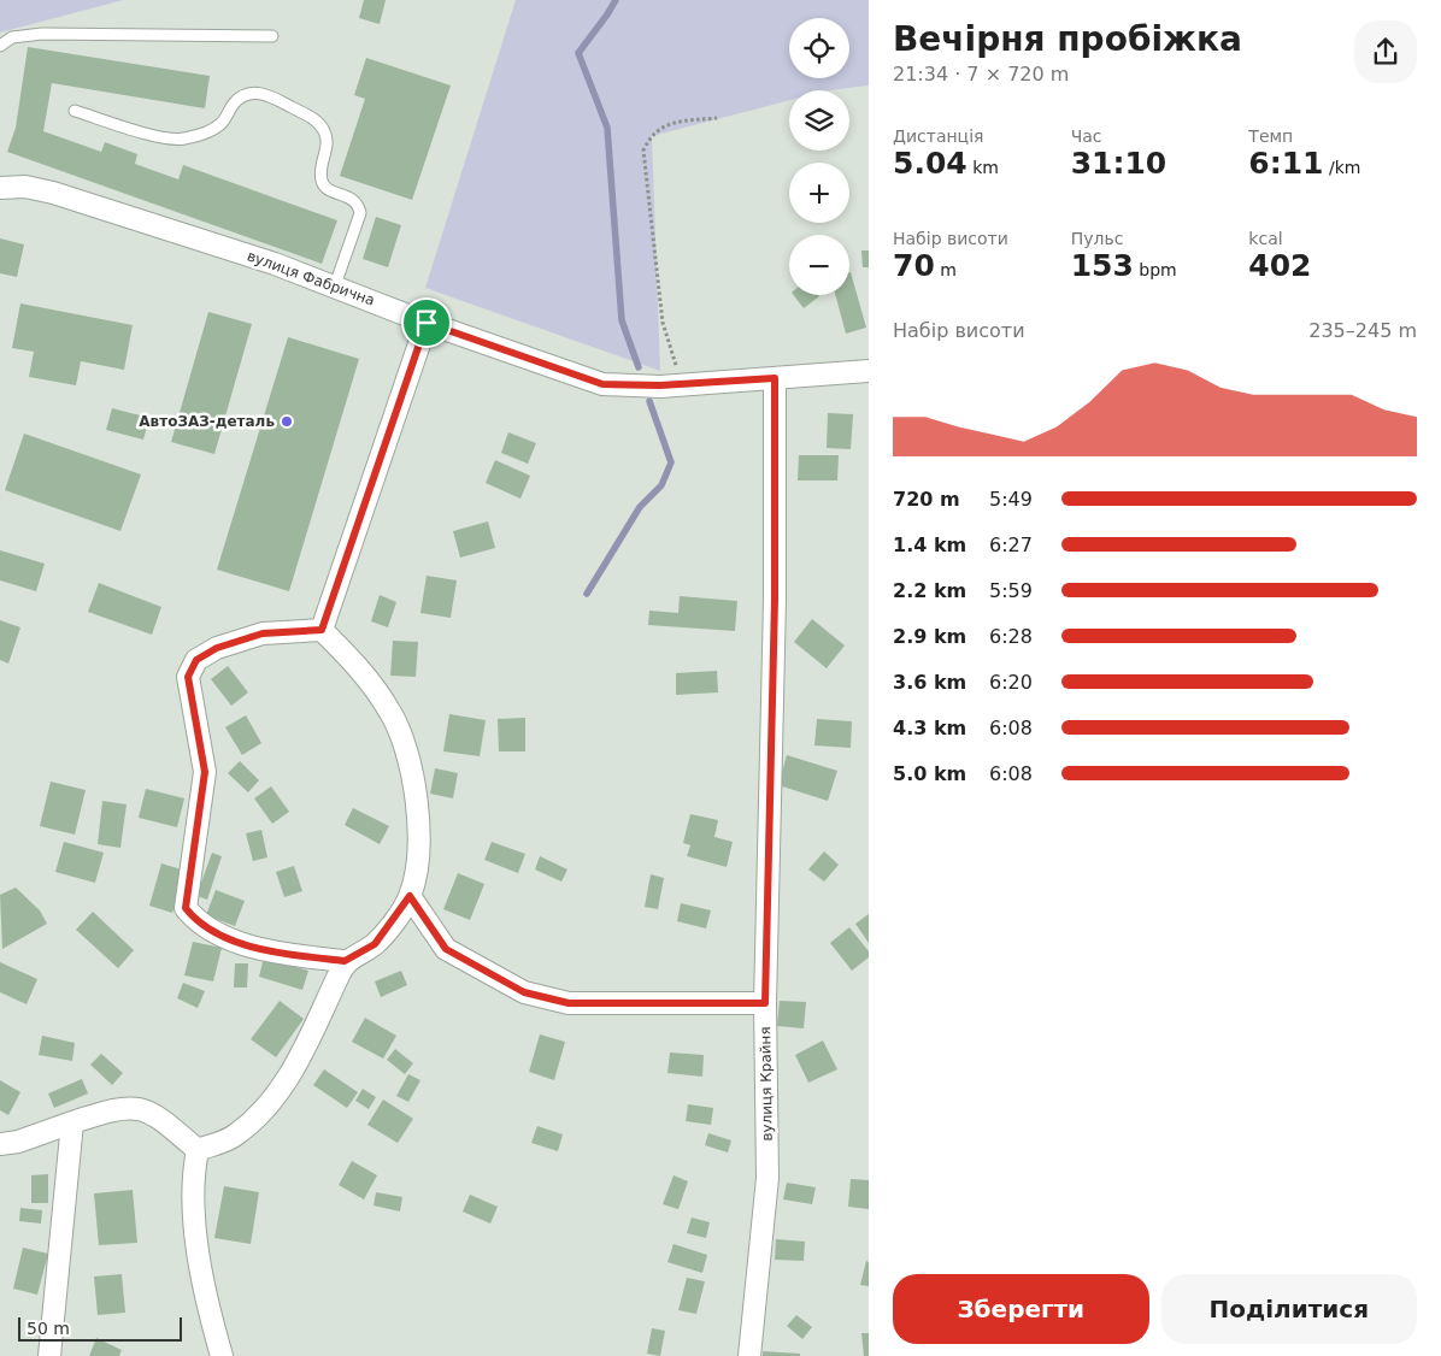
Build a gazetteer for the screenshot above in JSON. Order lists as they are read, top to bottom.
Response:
{
  "streets": {
    "street": ["вулиця Фабрична", "вулиця Крайня"]
  },
  "crossings": [
    ["вулиця Фабрична", "вулиця Крайня"]
  ],
  "places": ["АвтоЗАЗ-деталь"],
  "scale_bar": "50 m",
  "page": {
    "heading": ["Вечірня пробіжка", "21:34 · 7 × 720 m"],
    "map_buttons": ["+", "−"],
    "stats": [
      ["Дистанція", "5.04 km"],
      ["Час", "31:10"],
      ["Темп", "6:11 /km"],
      ["Набір висоти", "70 m"],
      ["Пульс", "153 bpm"],
      ["kcal", "402"]
    ],
    "chart": ["Набір висоти", "235–245 m"],
    "list": [
      {
        "name": "720 m",
        "note": "5:49"
      },
      {
        "name": "1.4 km",
        "note": "6:27"
      },
      {
        "name": "2.2 km",
        "note": "5:59"
      },
      {
        "name": "2.9 km",
        "note": "6:28"
      },
      {
        "name": "3.6 km",
        "note": "6:20"
      },
      {
        "name": "4.3 km",
        "note": "6:08"
      },
      {
        "name": "5.0 km",
        "note": "6:08"
      }
    ],
    "buttons": ["Зберегти", "Поділитися"],
    "scale": "50 m"
  }
}
